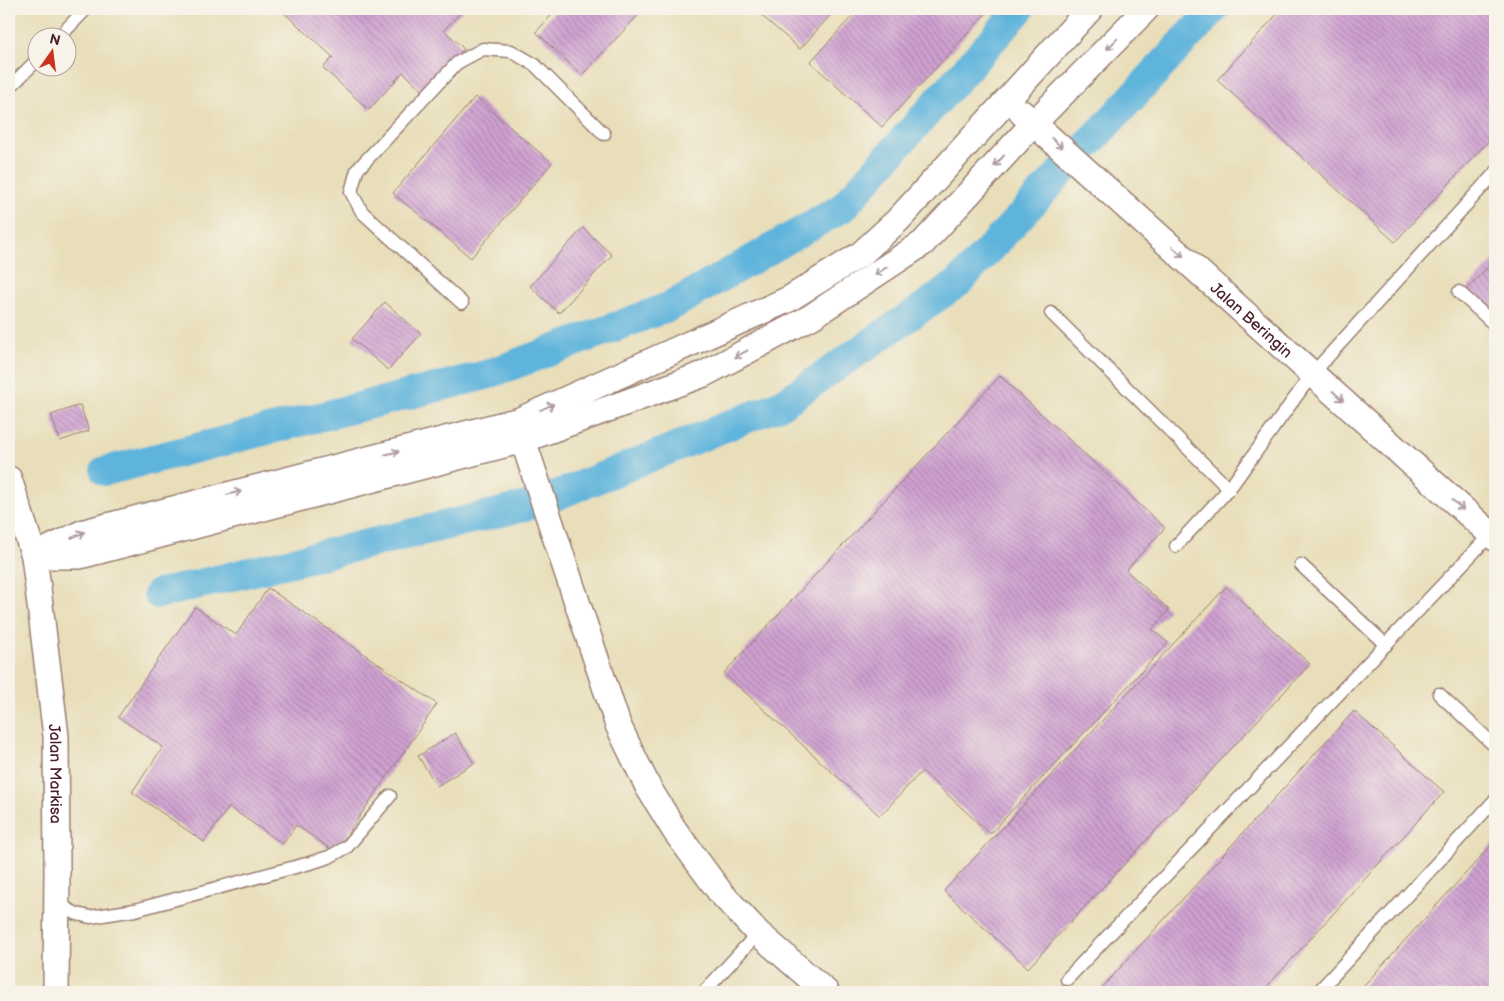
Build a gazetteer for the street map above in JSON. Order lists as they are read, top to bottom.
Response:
{
  "streets": {
    "street": ["Jalan Beringin", "Jalan Markisa"]
  },
  "one_way": ["Jalan Beringin"],
  "north": "top"
}
